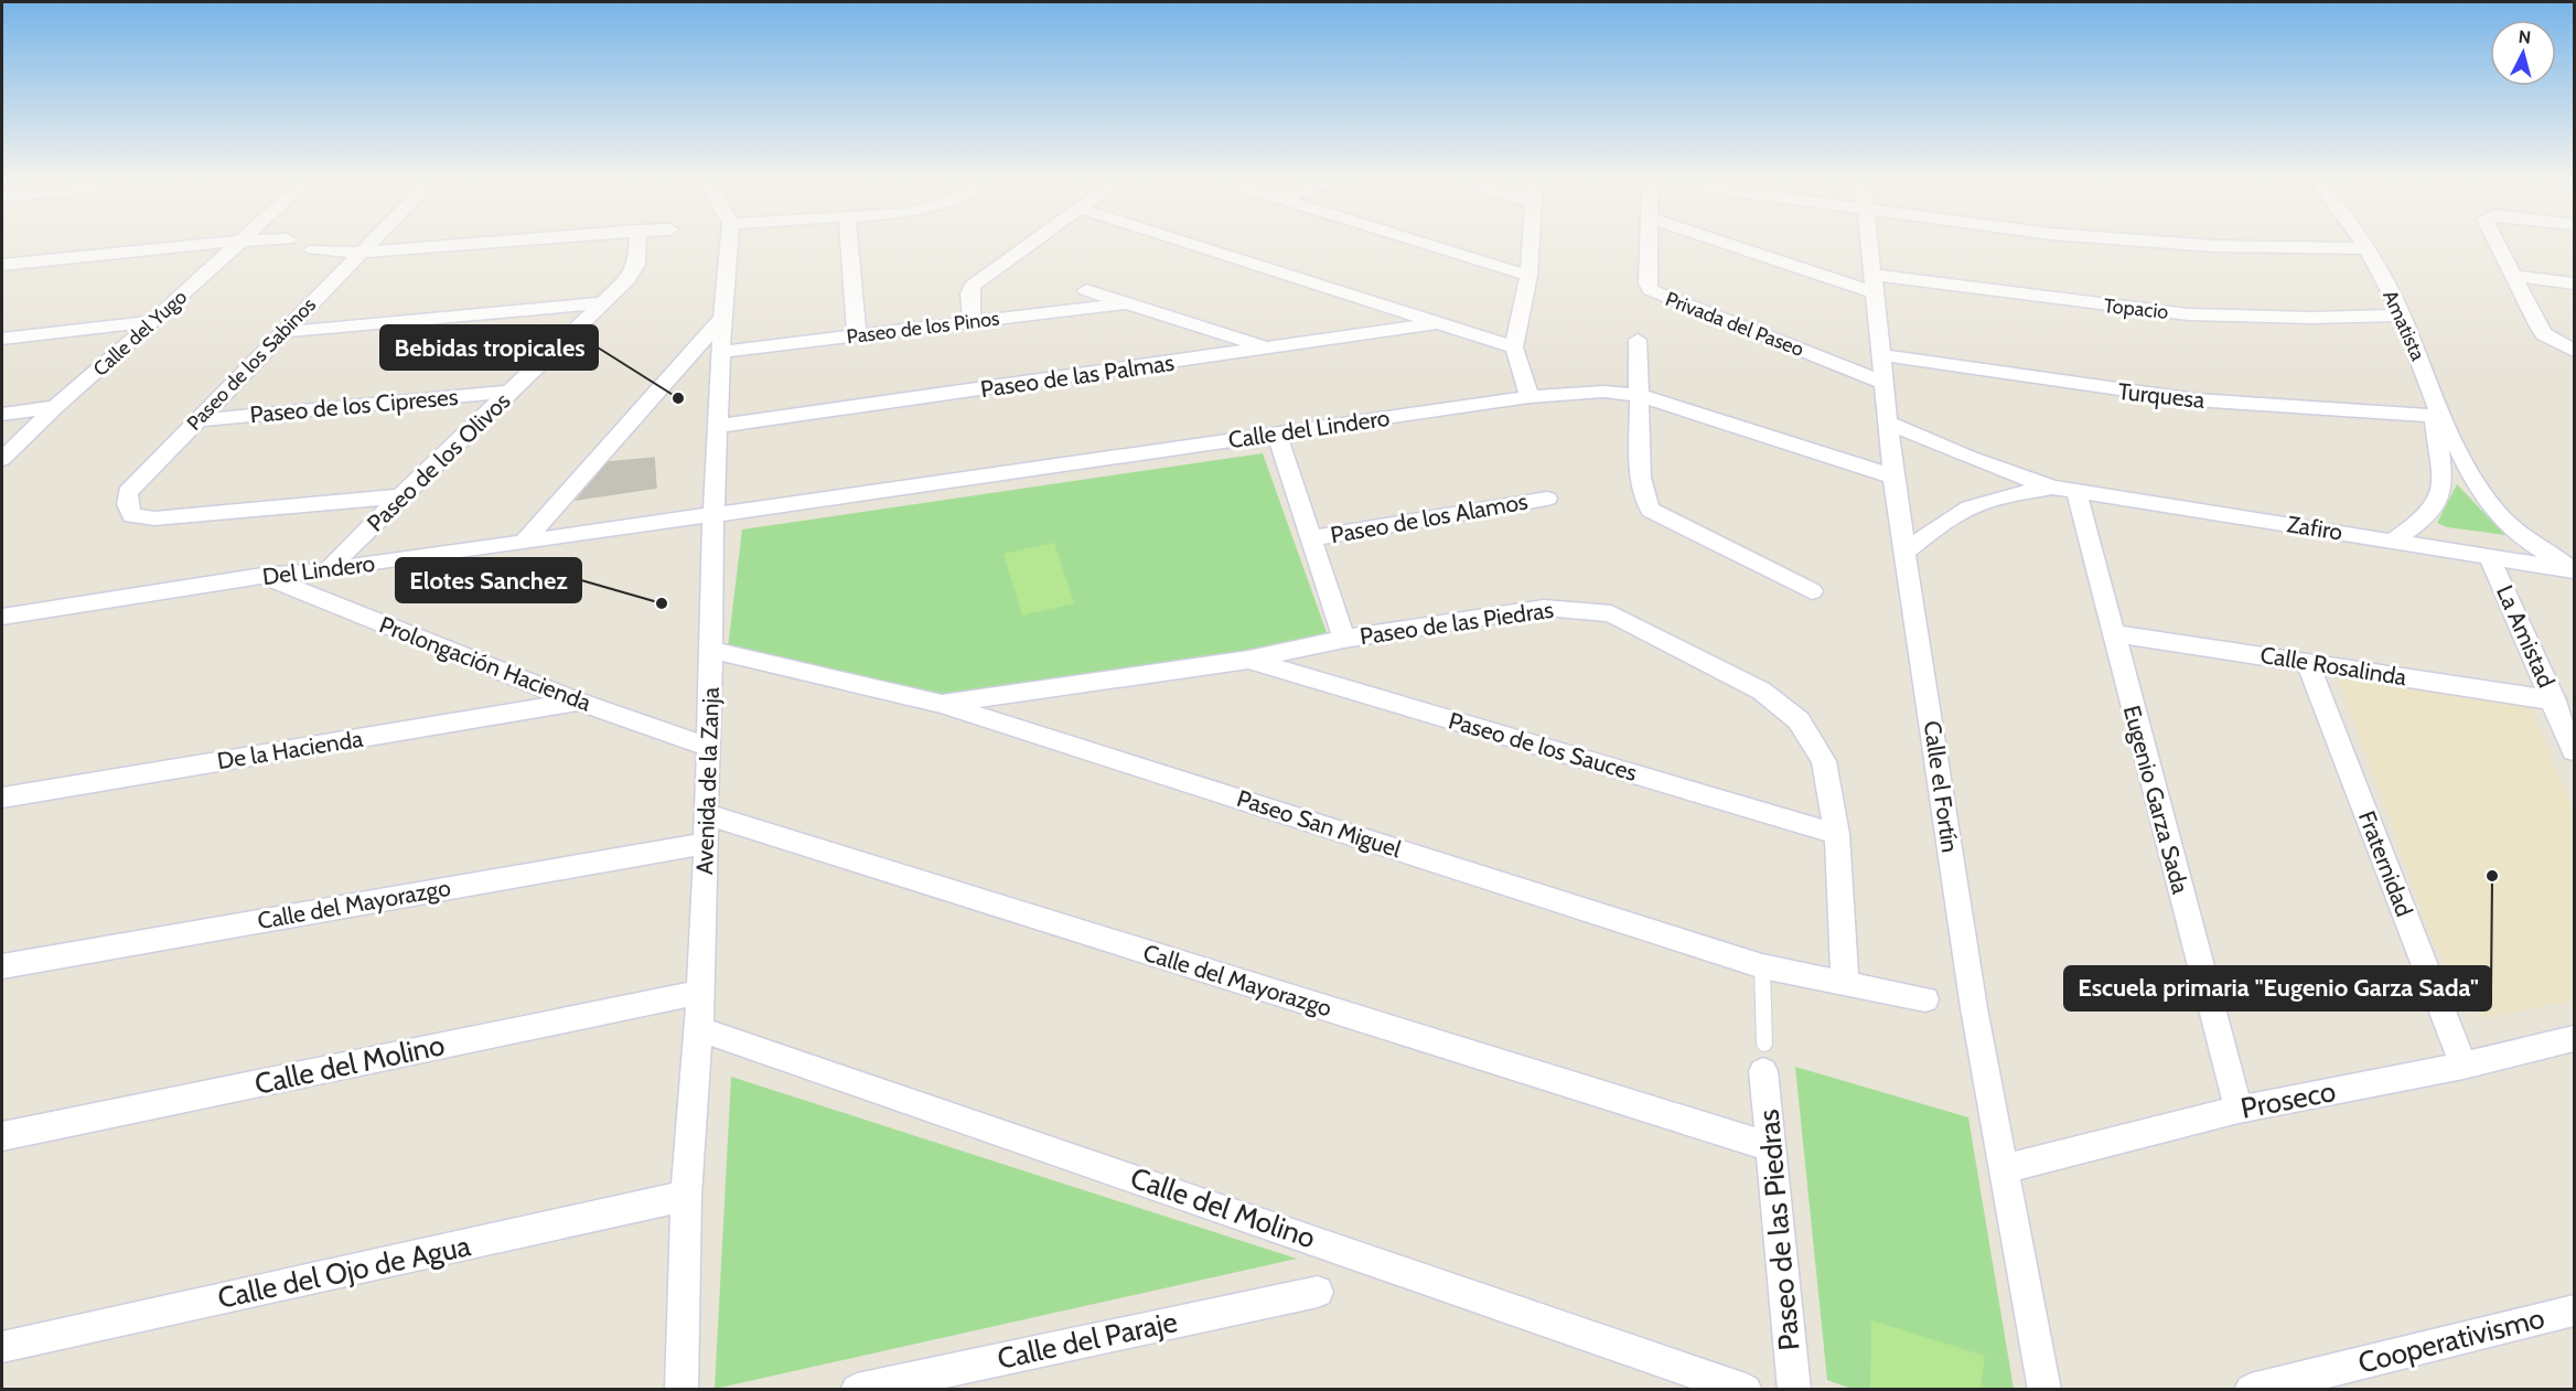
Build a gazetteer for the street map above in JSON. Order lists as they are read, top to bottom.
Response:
{
  "streets": {
    "street": [
      "Topacio",
      "Privada del Paseo",
      "Amatista",
      "Paseo de los Pinos",
      "Calle del Yugo",
      "Paseo de los Sabinos",
      "Paseo de las Palmas",
      "Turquesa",
      "Paseo de los Cipreses",
      "Calle del Lindero",
      "Paseo de los Olivos",
      "Paseo de los Alamos",
      "Zafiro",
      "Del Lindero",
      "Paseo de las Piedras",
      "La Amistad",
      "Prolongación Hacienda",
      "Calle Rosalinda",
      "Paseo de los Sauces",
      "De la Hacienda",
      "Avenida de la Zanja",
      "Calle el Fortín",
      "Eugenio Garza Sada",
      "Paseo San Miguel",
      "Fraternidad",
      "Calle del Mayorazgo",
      "Calle del Molino",
      "Proseco",
      "Calle del Ojo de Agua",
      "Calle del Paraje",
      "Cooperativismo"
    ]
  },
  "crossings": [
    ["Topacio", "Amatista"],
    ["Topacio", "Calle el Fortín"],
    ["Privada del Paseo", "Calle el Fortín"],
    ["Amatista", "Turquesa"],
    ["Amatista", "Zafiro"],
    ["Paseo de los Pinos", "Paseo de las Palmas"],
    ["Paseo de los Pinos", "Avenida de la Zanja"],
    ["Paseo de los Sabinos", "Paseo de los Cipreses"],
    ["Paseo de los Sabinos", "Paseo de los Olivos"],
    ["Paseo de las Palmas", "Avenida de la Zanja"],
    ["Turquesa", "Calle el Fortín"],
    ["Paseo de los Cipreses", "Paseo de los Olivos"],
    ["Calle del Lindero", "Del Lindero"],
    ["Calle del Lindero", "Avenida de la Zanja"],
    ["Calle del Lindero", "Calle el Fortín"],
    ["Paseo de los Olivos", "Del Lindero"],
    ["Zafiro", "La Amistad"],
    ["Zafiro", "Calle el Fortín"],
    ["Zafiro", "Eugenio Garza Sada"],
    ["Del Lindero", "Prolongación Hacienda"],
    ["Del Lindero", "Avenida de la Zanja"],
    ["Paseo de las Piedras", "Paseo de los Sauces"],
    ["Paseo de las Piedras", "Paseo San Miguel"],
    ["Paseo de las Piedras", "Calle del Mayorazgo"],
    ["La Amistad", "Calle Rosalinda"],
    ["Prolongación Hacienda", "De la Hacienda"],
    ["Prolongación Hacienda", "Avenida de la Zanja"],
    ["Calle Rosalinda", "Eugenio Garza Sada"],
    ["Calle Rosalinda", "Fraternidad"],
    ["Avenida de la Zanja", "Paseo San Miguel"],
    ["Avenida de la Zanja", "Calle del Mayorazgo"],
    ["Avenida de la Zanja", "Calle del Molino"],
    ["Avenida de la Zanja", "Calle del Ojo de Agua"],
    ["Calle el Fortín", "Proseco"],
    ["Eugenio Garza Sada", "Proseco"],
    ["Fraternidad", "Proseco"]
  ],
  "places": ["Bebidas tropicales", "Elotes Sanchez", "Escuela primaria \"Eugenio Garza Sada\""],
  "north": "top"
}
